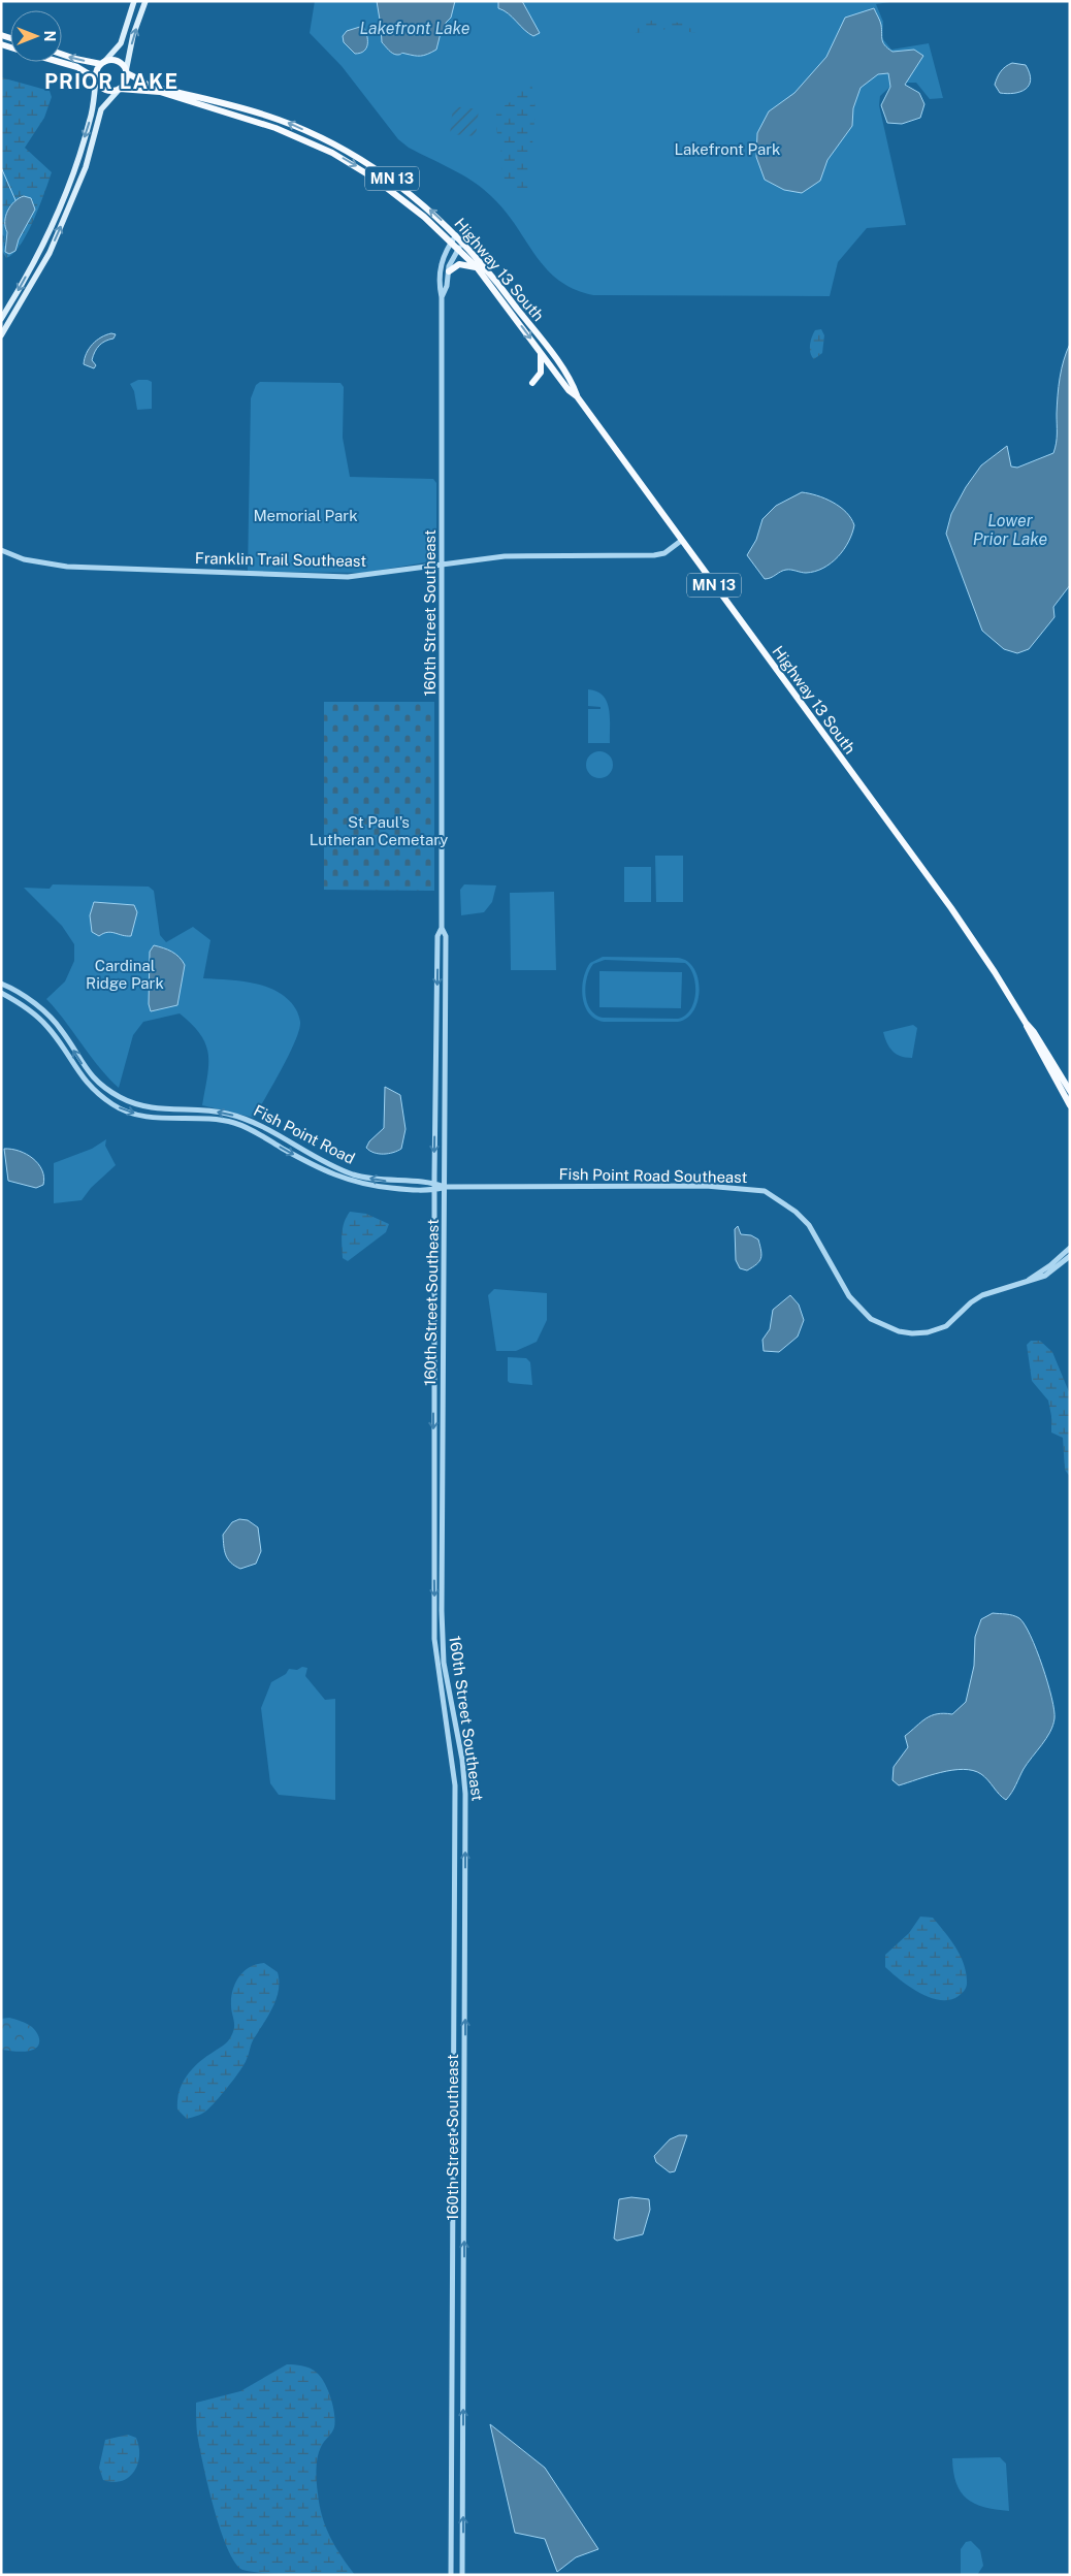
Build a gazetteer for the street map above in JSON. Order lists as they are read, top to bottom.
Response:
{
  "streets": {
    "main road": ["MN 13", "Highway 13 South"],
    "street": [
      "Franklin Trail Southeast",
      "160th Street Southeast",
      "Fish Point Road",
      "Fish Point Road Southeast"
    ]
  },
  "crossings": [
    ["Highway 13 South", "Franklin Trail Southeast"],
    ["Highway 13 South", "160th Street Southeast"],
    ["Franklin Trail Southeast", "160th Street Southeast"],
    ["160th Street Southeast", "Fish Point Road"],
    ["160th Street Southeast", "Fish Point Road Southeast"],
    ["Fish Point Road", "Fish Point Road Southeast"]
  ],
  "districts": ["PRIOR LAKE"],
  "water": ["Lakefront Lake", "Lower Prior Lake"],
  "parks": [
    "Lakefront Park",
    "Memorial Park",
    "St Paul's Lutheran Cemetary",
    "Cardinal Ridge Park"
  ],
  "north": "right"
}
